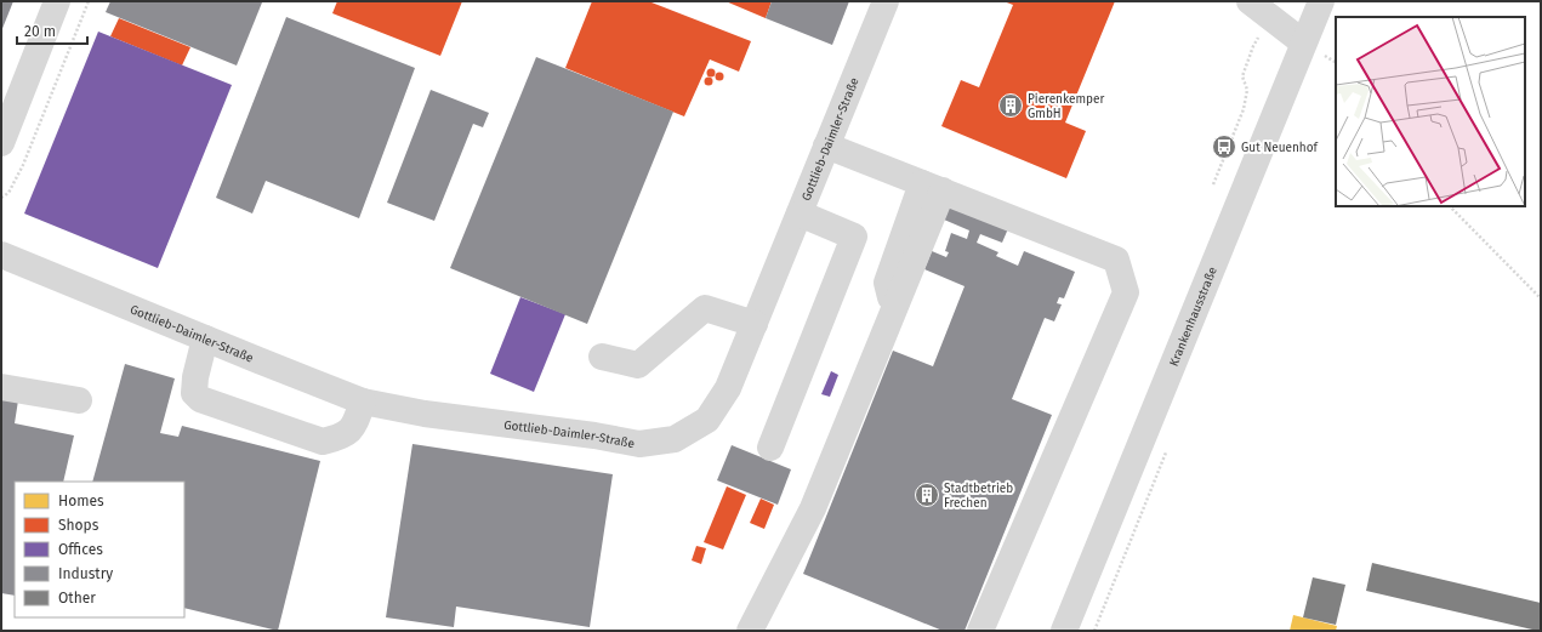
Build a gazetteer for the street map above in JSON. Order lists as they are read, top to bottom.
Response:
{
  "streets": {
    "street": ["Gottlieb-Daimler-Straße", "Krankenhausstraße"]
  },
  "places": {
    "building": ["Pierenkemper GmbH", "Stadtbetrieb Frechen"],
    "bus stop": ["Gut Neuenhof"]
  },
  "legend": [
    "Homes",
    "Shops",
    "Offices",
    "Industry",
    "Other"
  ],
  "scale_bar": "20 m"
}
